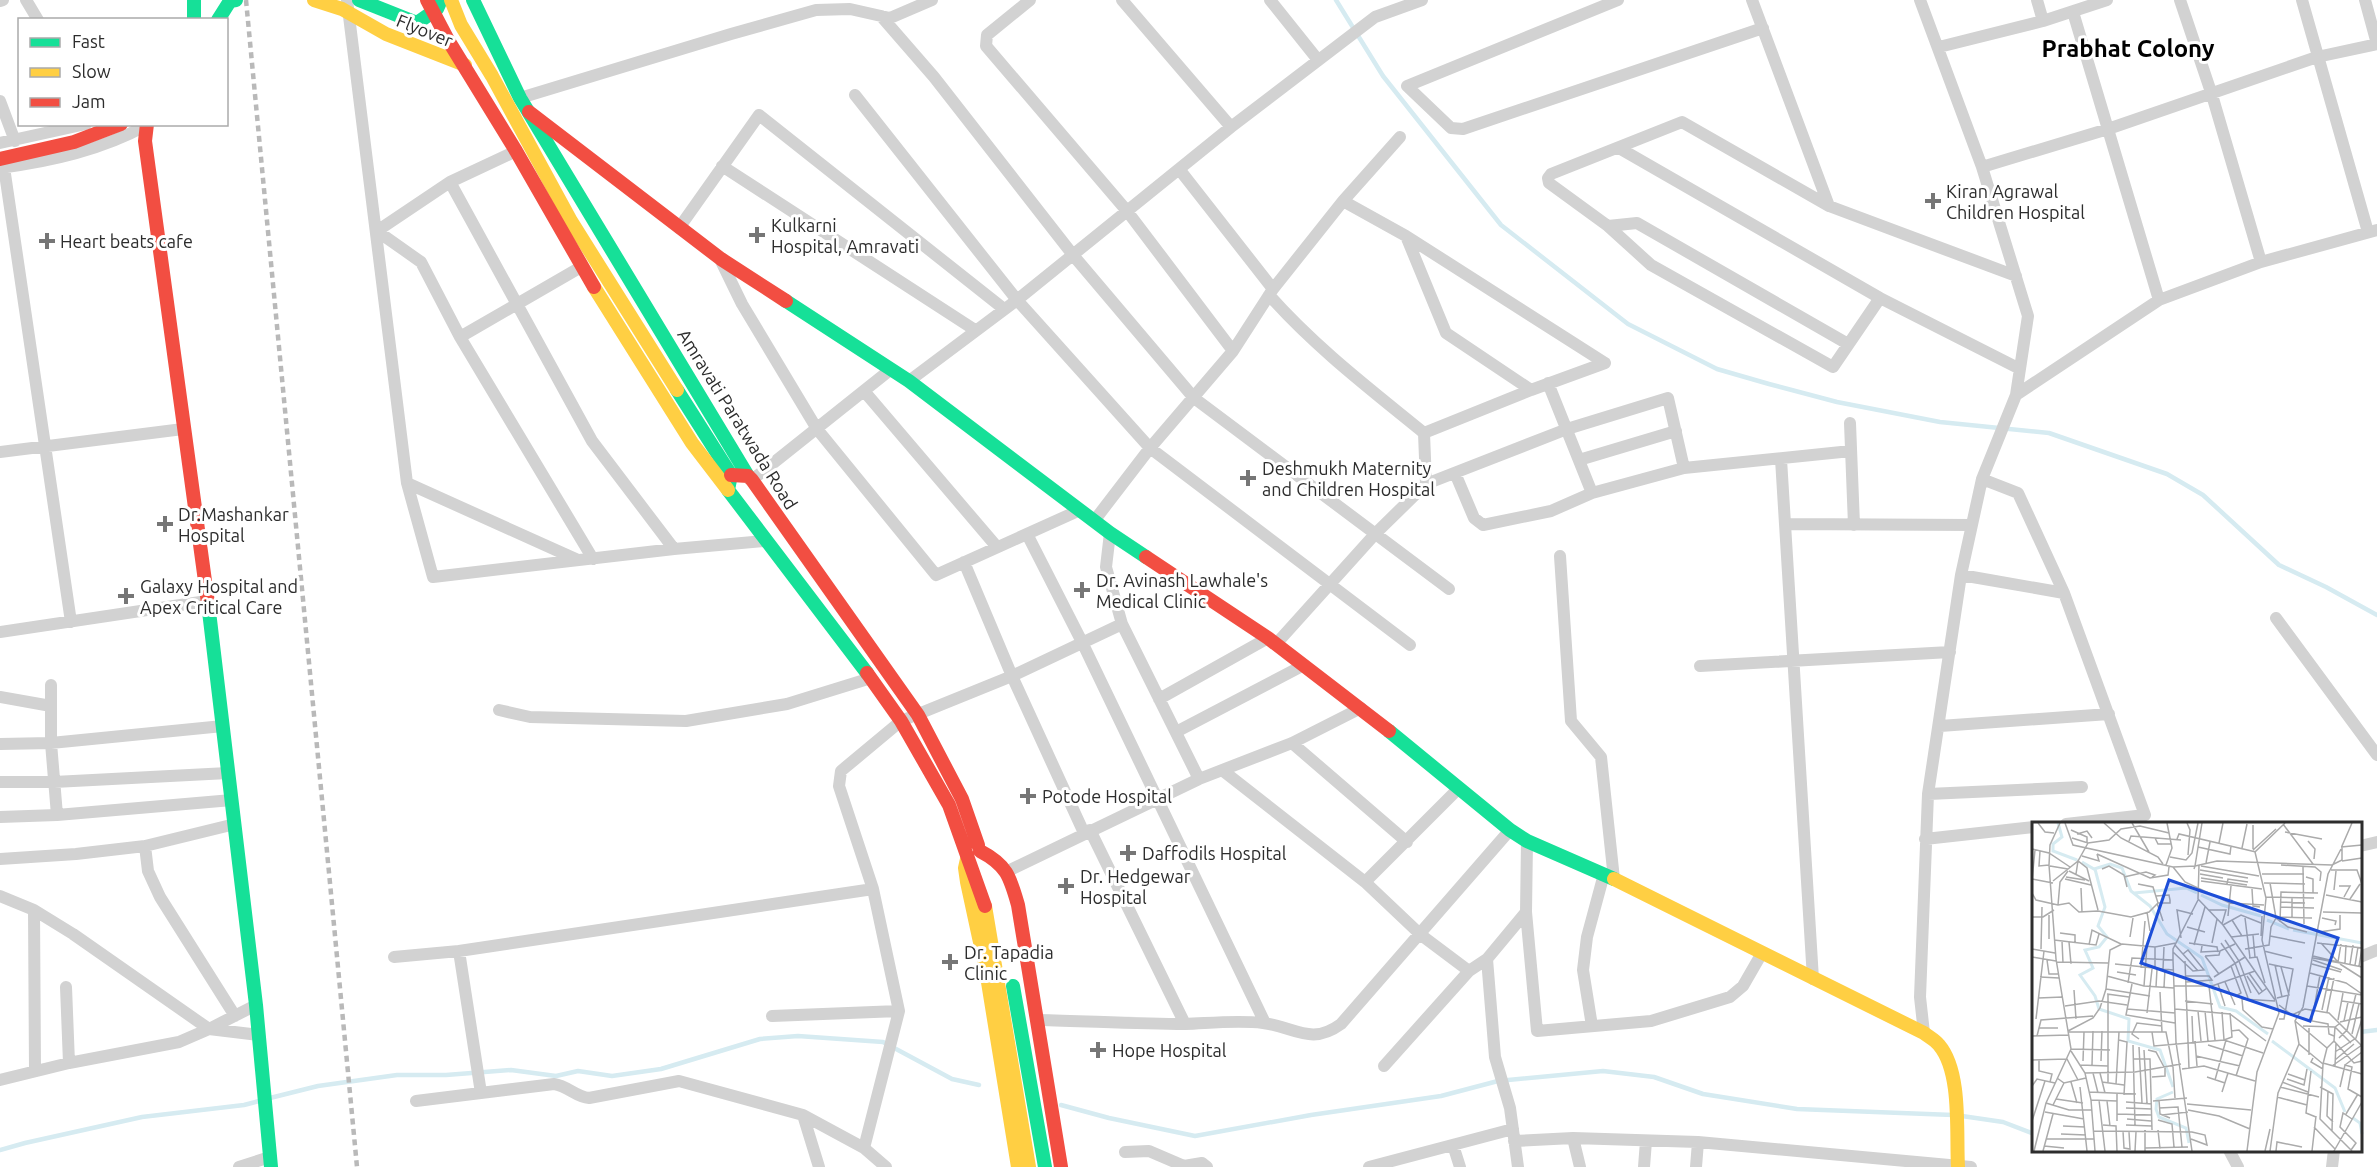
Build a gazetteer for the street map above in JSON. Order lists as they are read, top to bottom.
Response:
{
  "streets": {
    "main road": ["Flyover", "Amravati Paratwada Road"]
  },
  "crossings": [
    ["Flyover", "Amravati Paratwada Road"]
  ],
  "districts": ["Prabhat Colony"],
  "places": {
    "health": [
      "Kiran Agrawal Children Hospital",
      "Kulkarni Hospital, Amravati",
      "Heart beats cafe",
      "Deshmukh Maternity and Children Hospital",
      "Dr.Mashankar Hospital",
      "Dr. Avinash Lawhale's Medical Clinic",
      "Galaxy Hospital and Apex Critical Care",
      "Potode Hospital",
      "Daffodils Hospital",
      "Dr. Hedgewar Hospital",
      "Dr. Tapadia Clinic",
      "Hope Hospital"
    ]
  },
  "legend": ["Fast", "Slow", "Jam"]
}
